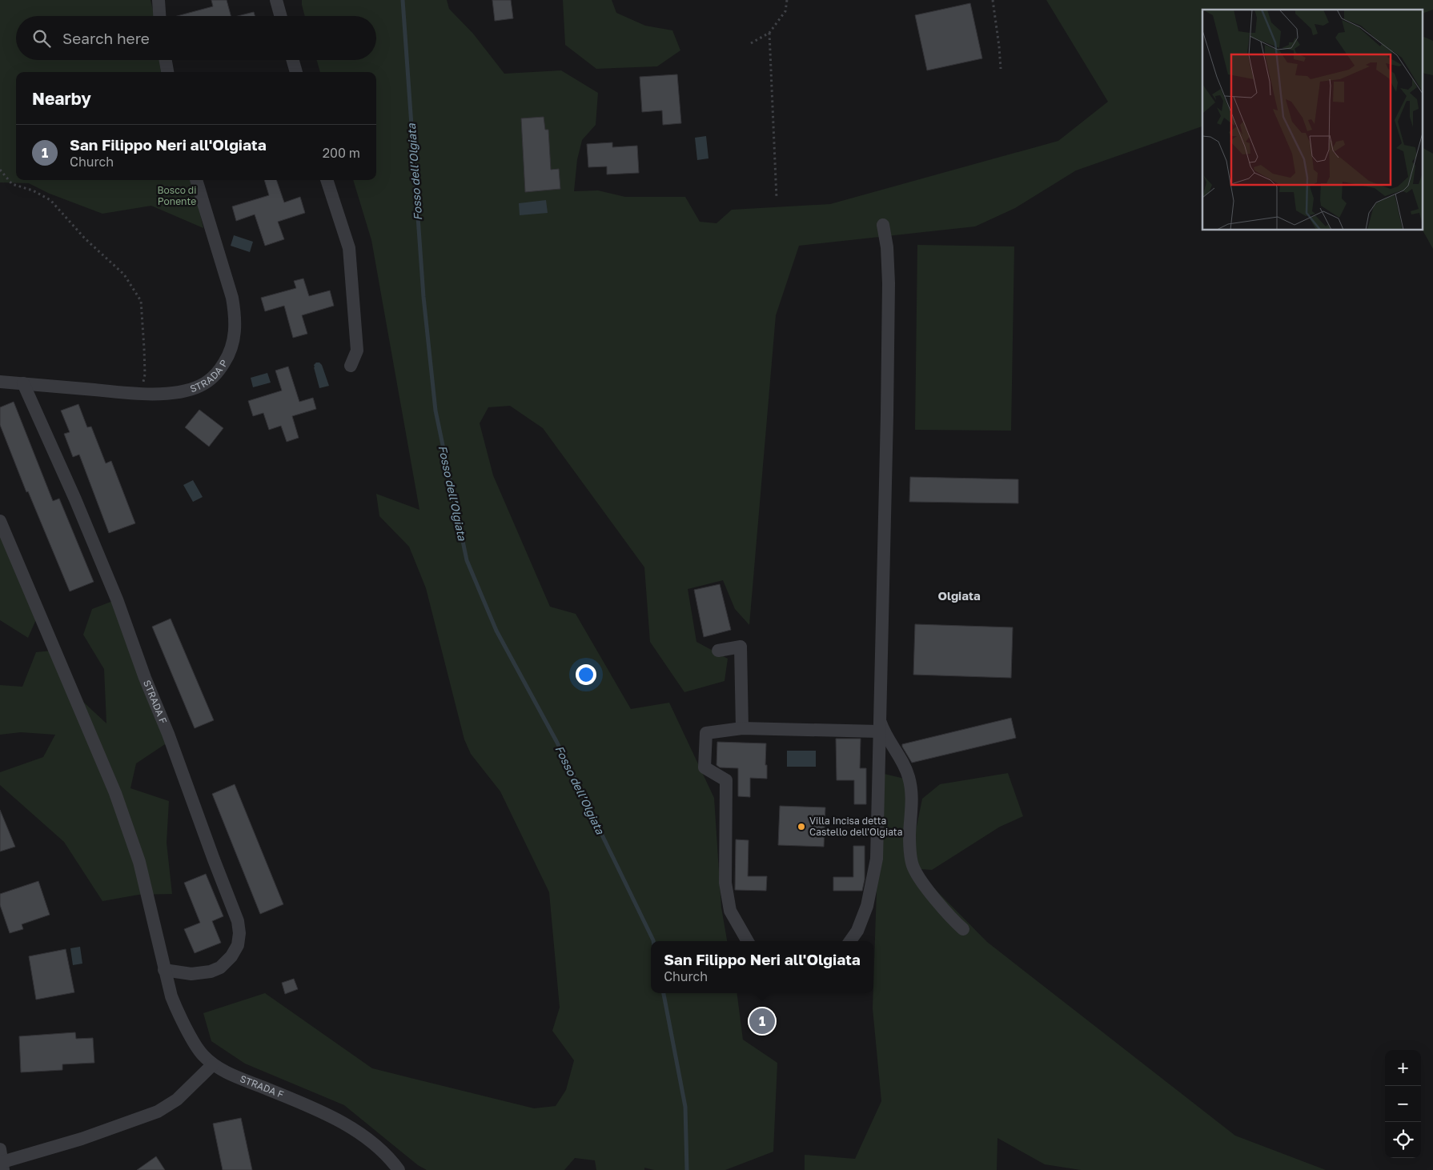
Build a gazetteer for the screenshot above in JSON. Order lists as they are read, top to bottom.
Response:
{
  "streets": {
    "street": ["STRADA P", "STRADA F"]
  },
  "crossings": [
    ["STRADA P", "STRADA F"]
  ],
  "districts": ["Olgiata"],
  "water": ["Fosso dell’Olgiata"],
  "parks": ["Bosco di Ponente"],
  "places": ["Villa Incisa detta Castello dell'Olgiata"],
  "page": {
    "search": "Search here",
    "heading": "Nearby",
    "list": [
      {
        "mark": "1",
        "name": "San Filippo Neri all'Olgiata",
        "note": "Church",
        "value": "200 m"
      }
    ],
    "popup": ["San Filippo Neri all'Olgiata", "Church"],
    "pins": "1",
    "map_buttons": ["+", "−"]
  }
}
